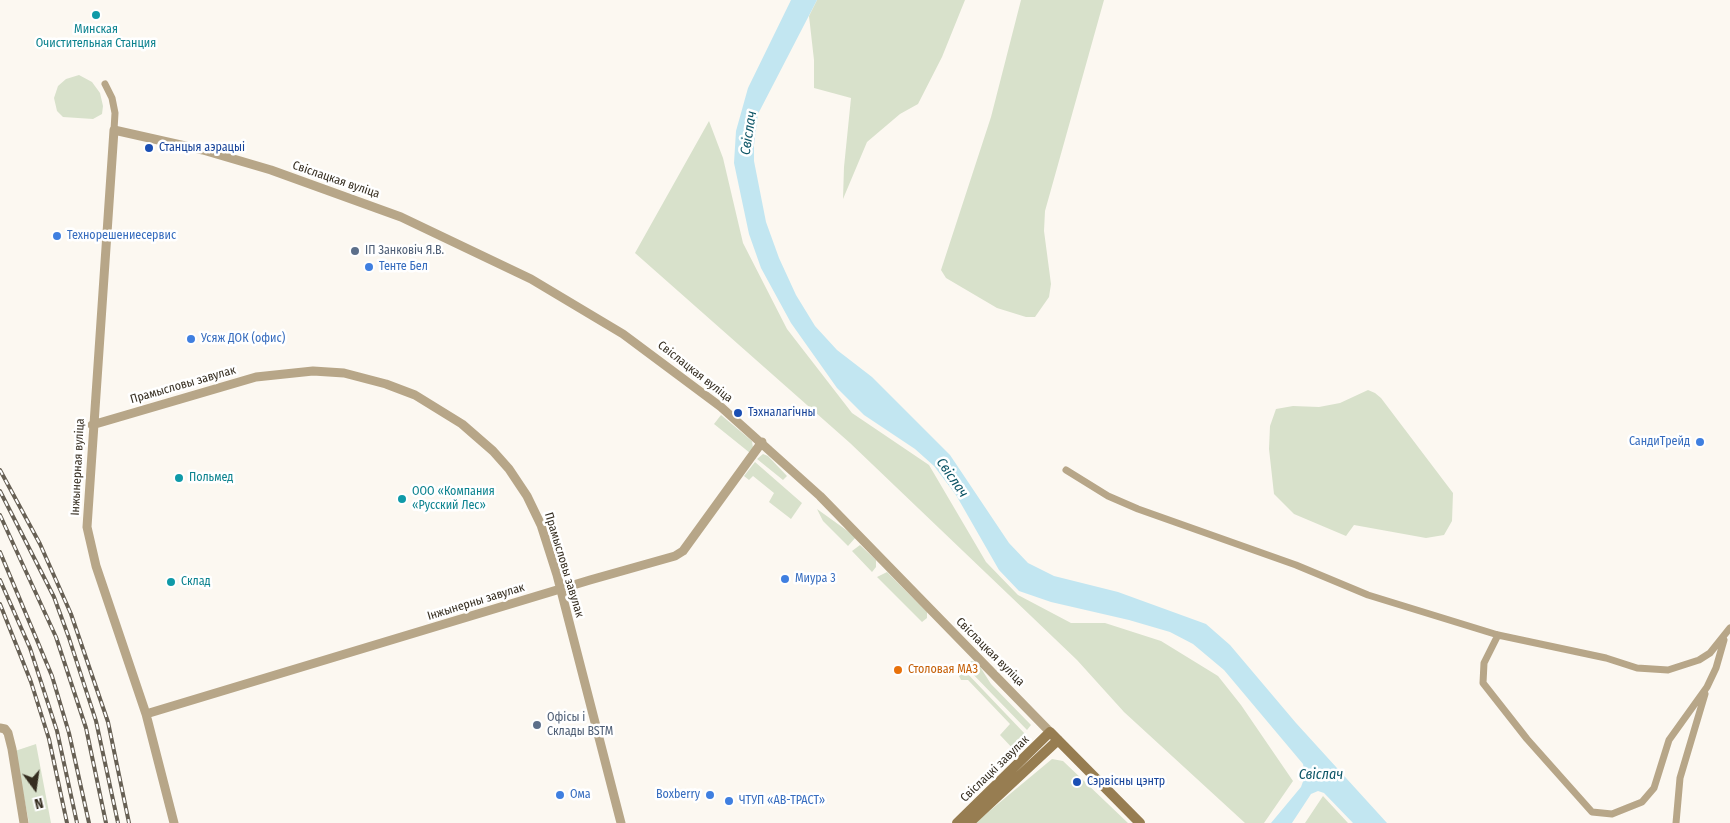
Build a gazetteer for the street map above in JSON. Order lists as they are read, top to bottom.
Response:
{
  "streets": {
    "main road": ["Свіслацкая вуліца", "Свіслацкі завулак"],
    "street": ["Прамысловы завулак", "Інжынерная вуліца", "Інжынерны завулак"]
  },
  "crossings": [
    ["Свіслацкая вуліца", "Інжынерная вуліца"],
    ["Свіслацкая вуліца", "Інжынерны завулак"],
    ["Свіслацкая вуліца", "Свіслацкі завулак"],
    ["Прамысловы завулак", "Інжынерная вуліца"],
    ["Прамысловы завулак", "Інжынерны завулак"],
    ["Інжынерная вуліца", "Інжынерны завулак"]
  ],
  "water": ["Свіслач"],
  "places": [
    "Минская Очистительная Станция",
    "Станцыя аэрацыі",
    "Технорешениесервис",
    "ІП Занковіч Я.В.",
    "Тенте Бел",
    "Усяж ДОК (офис)",
    "Тэхналагічны",
    "СандиТрейд",
    "Польмед",
    "ООО «Компания «Русский Лес»",
    "Миура 3",
    "Склад",
    "Столовая МАЗ",
    "Офісы і Склады BSTM",
    "Сэрвісны цэнтр",
    "Ома",
    "Boxberry",
    "ЧТУП «АВ-ТРАСТ»"
  ],
  "north": "bottom"
}
